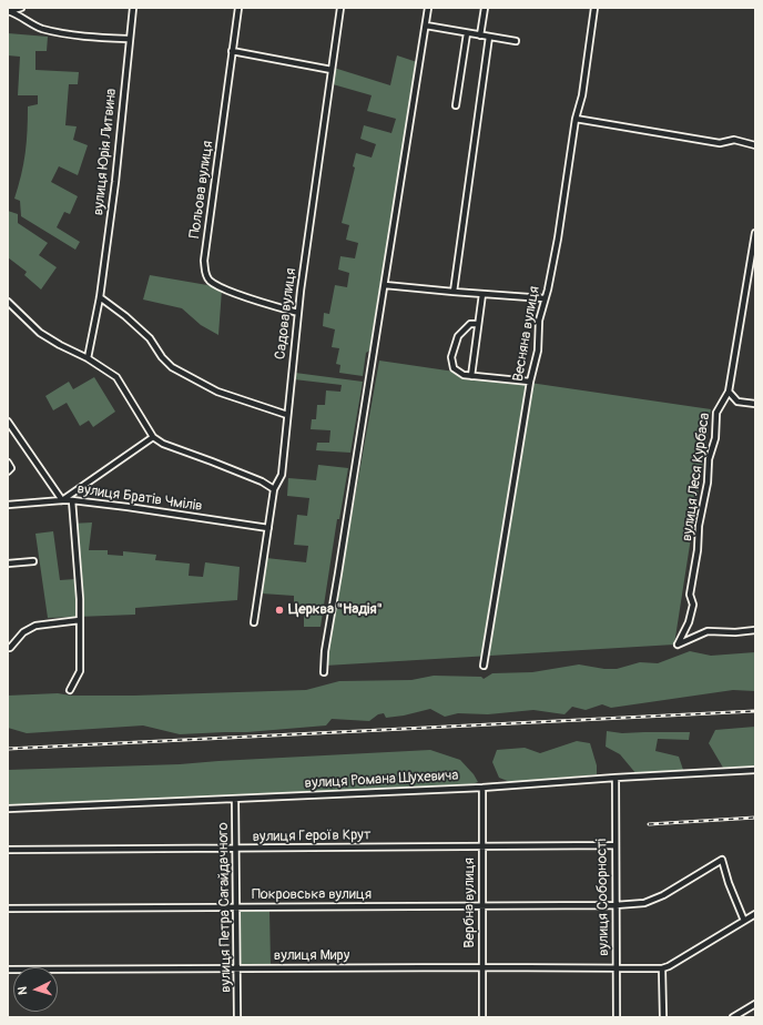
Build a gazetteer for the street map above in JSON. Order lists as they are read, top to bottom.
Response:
{
  "streets": {
    "street": [
      "вулиця Юрія Литвина",
      "Польова вулиця",
      "Садова вулиця",
      "Весняна вулиця",
      "вулиця Леся Курбаса",
      "вулиця Братів Чмілів",
      "вулиця Романа Шухевича",
      "вулиця Героїв Крут",
      "Покровська вулиця",
      "вулиця Соборності",
      "Вербна вулиця",
      "вулиця Петра Сагайдачного",
      "вулиця Миру"
    ]
  },
  "crossings": [
    ["Польова вулиця", "Садова вулиця"],
    ["Садова вулиця", "вулиця Братів Чмілів"],
    ["вулиця Романа Шухевича", "вулиця Соборності"],
    ["вулиця Романа Шухевича", "Вербна вулиця"],
    ["вулиця Романа Шухевича", "вулиця Петра Сагайдачного"],
    ["вулиця Героїв Крут", "вулиця Соборності"],
    ["вулиця Героїв Крут", "Вербна вулиця"],
    ["вулиця Героїв Крут", "вулиця Петра Сагайдачного"],
    ["Покровська вулиця", "вулиця Соборності"],
    ["Покровська вулиця", "Вербна вулиця"],
    ["Покровська вулиця", "вулиця Петра Сагайдачного"],
    ["вулиця Соборності", "вулиця Миру"],
    ["Вербна вулиця", "вулиця Миру"],
    ["вулиця Петра Сагайдачного", "вулиця Миру"]
  ],
  "places": ["Церква \"Надія\""],
  "north": "left"
}
